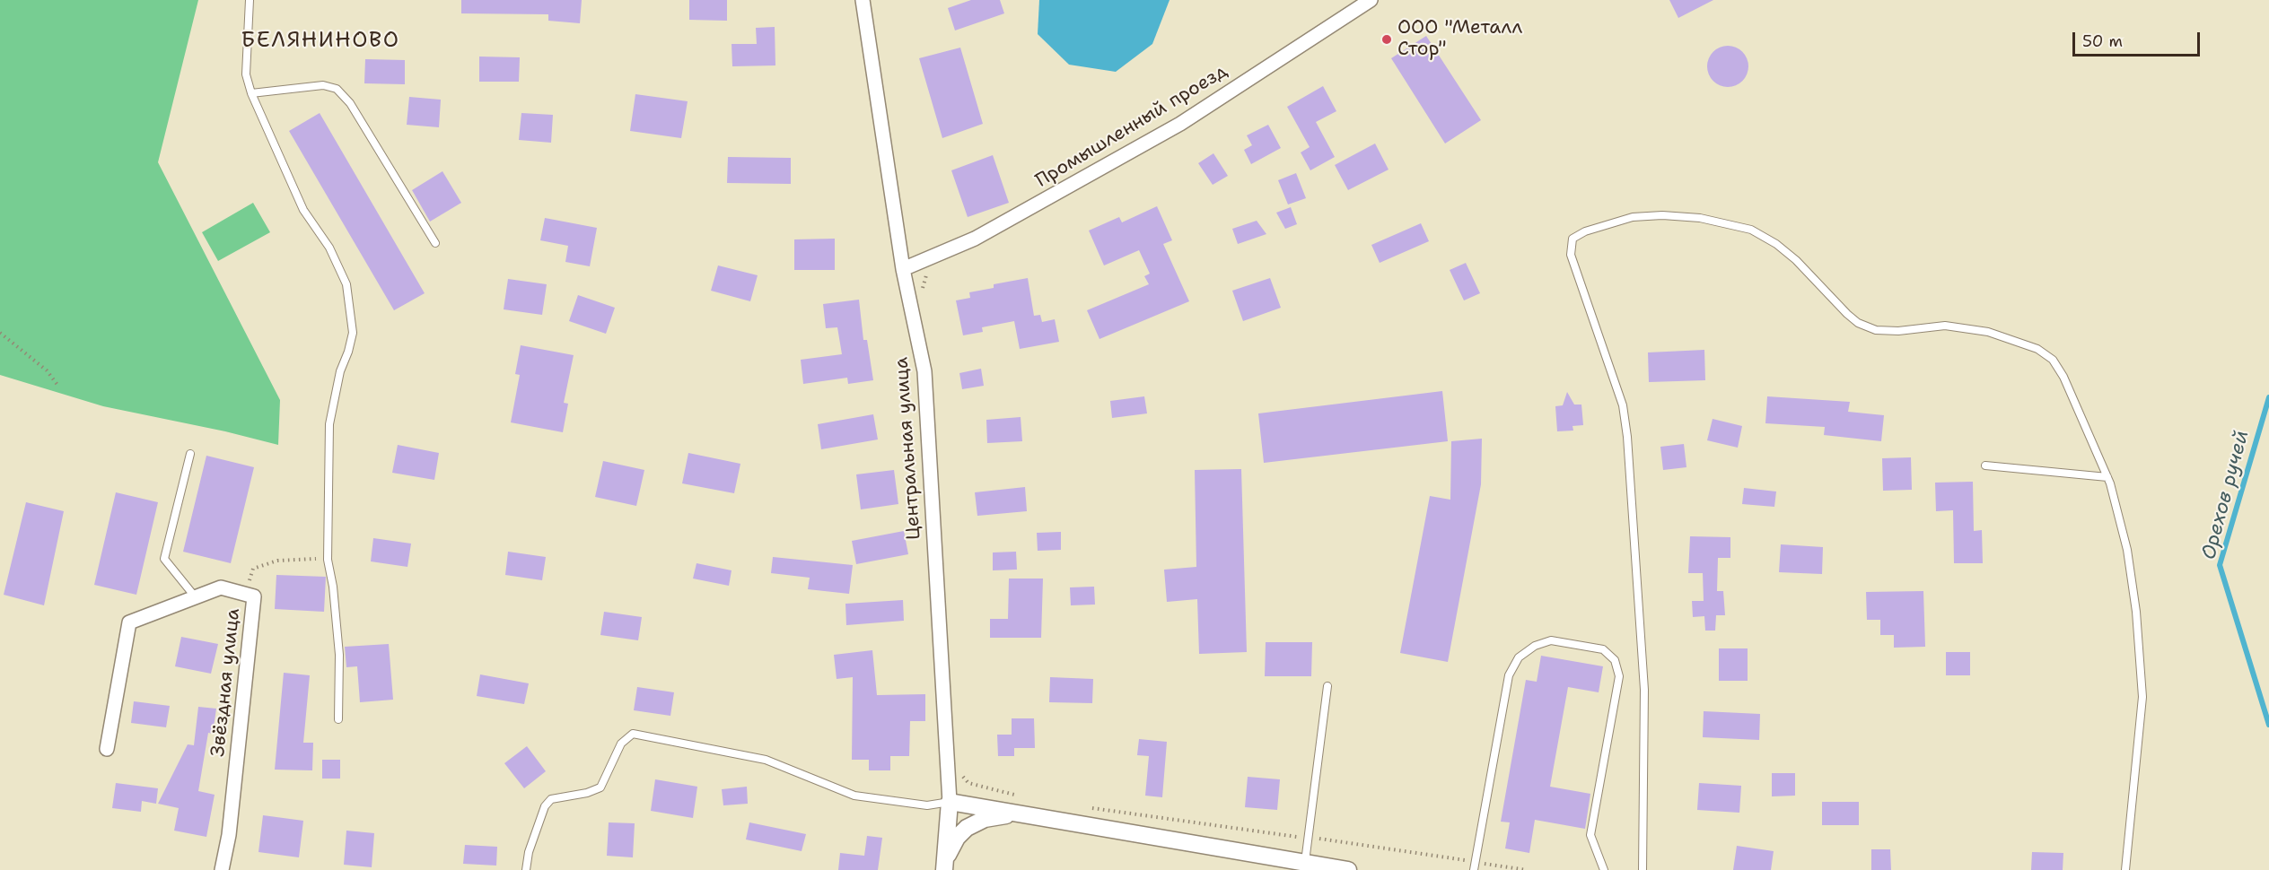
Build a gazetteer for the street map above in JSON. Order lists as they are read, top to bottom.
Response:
{
  "streets": {
    "street": ["Промышленный проезд", "Центральная улица", "Звёздная улица"]
  },
  "crossings": [
    ["Промышленный проезд", "Центральная улица"]
  ],
  "districts": ["БЕЛЯНИНОВО"],
  "water": ["Орехов ручей"],
  "places": ["ООО \"Металл Стор\""],
  "scale_bar": "50 m"
}
